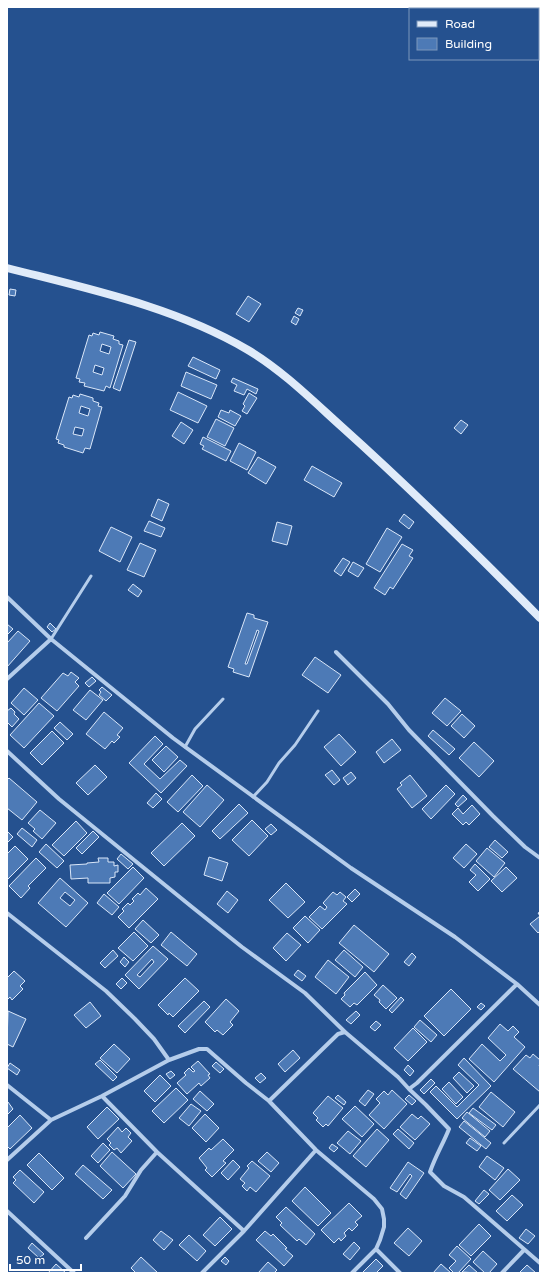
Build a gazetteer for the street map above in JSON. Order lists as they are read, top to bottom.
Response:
{
  "legend": ["Road", "Building"],
  "scale_bar": "50 m"
}
